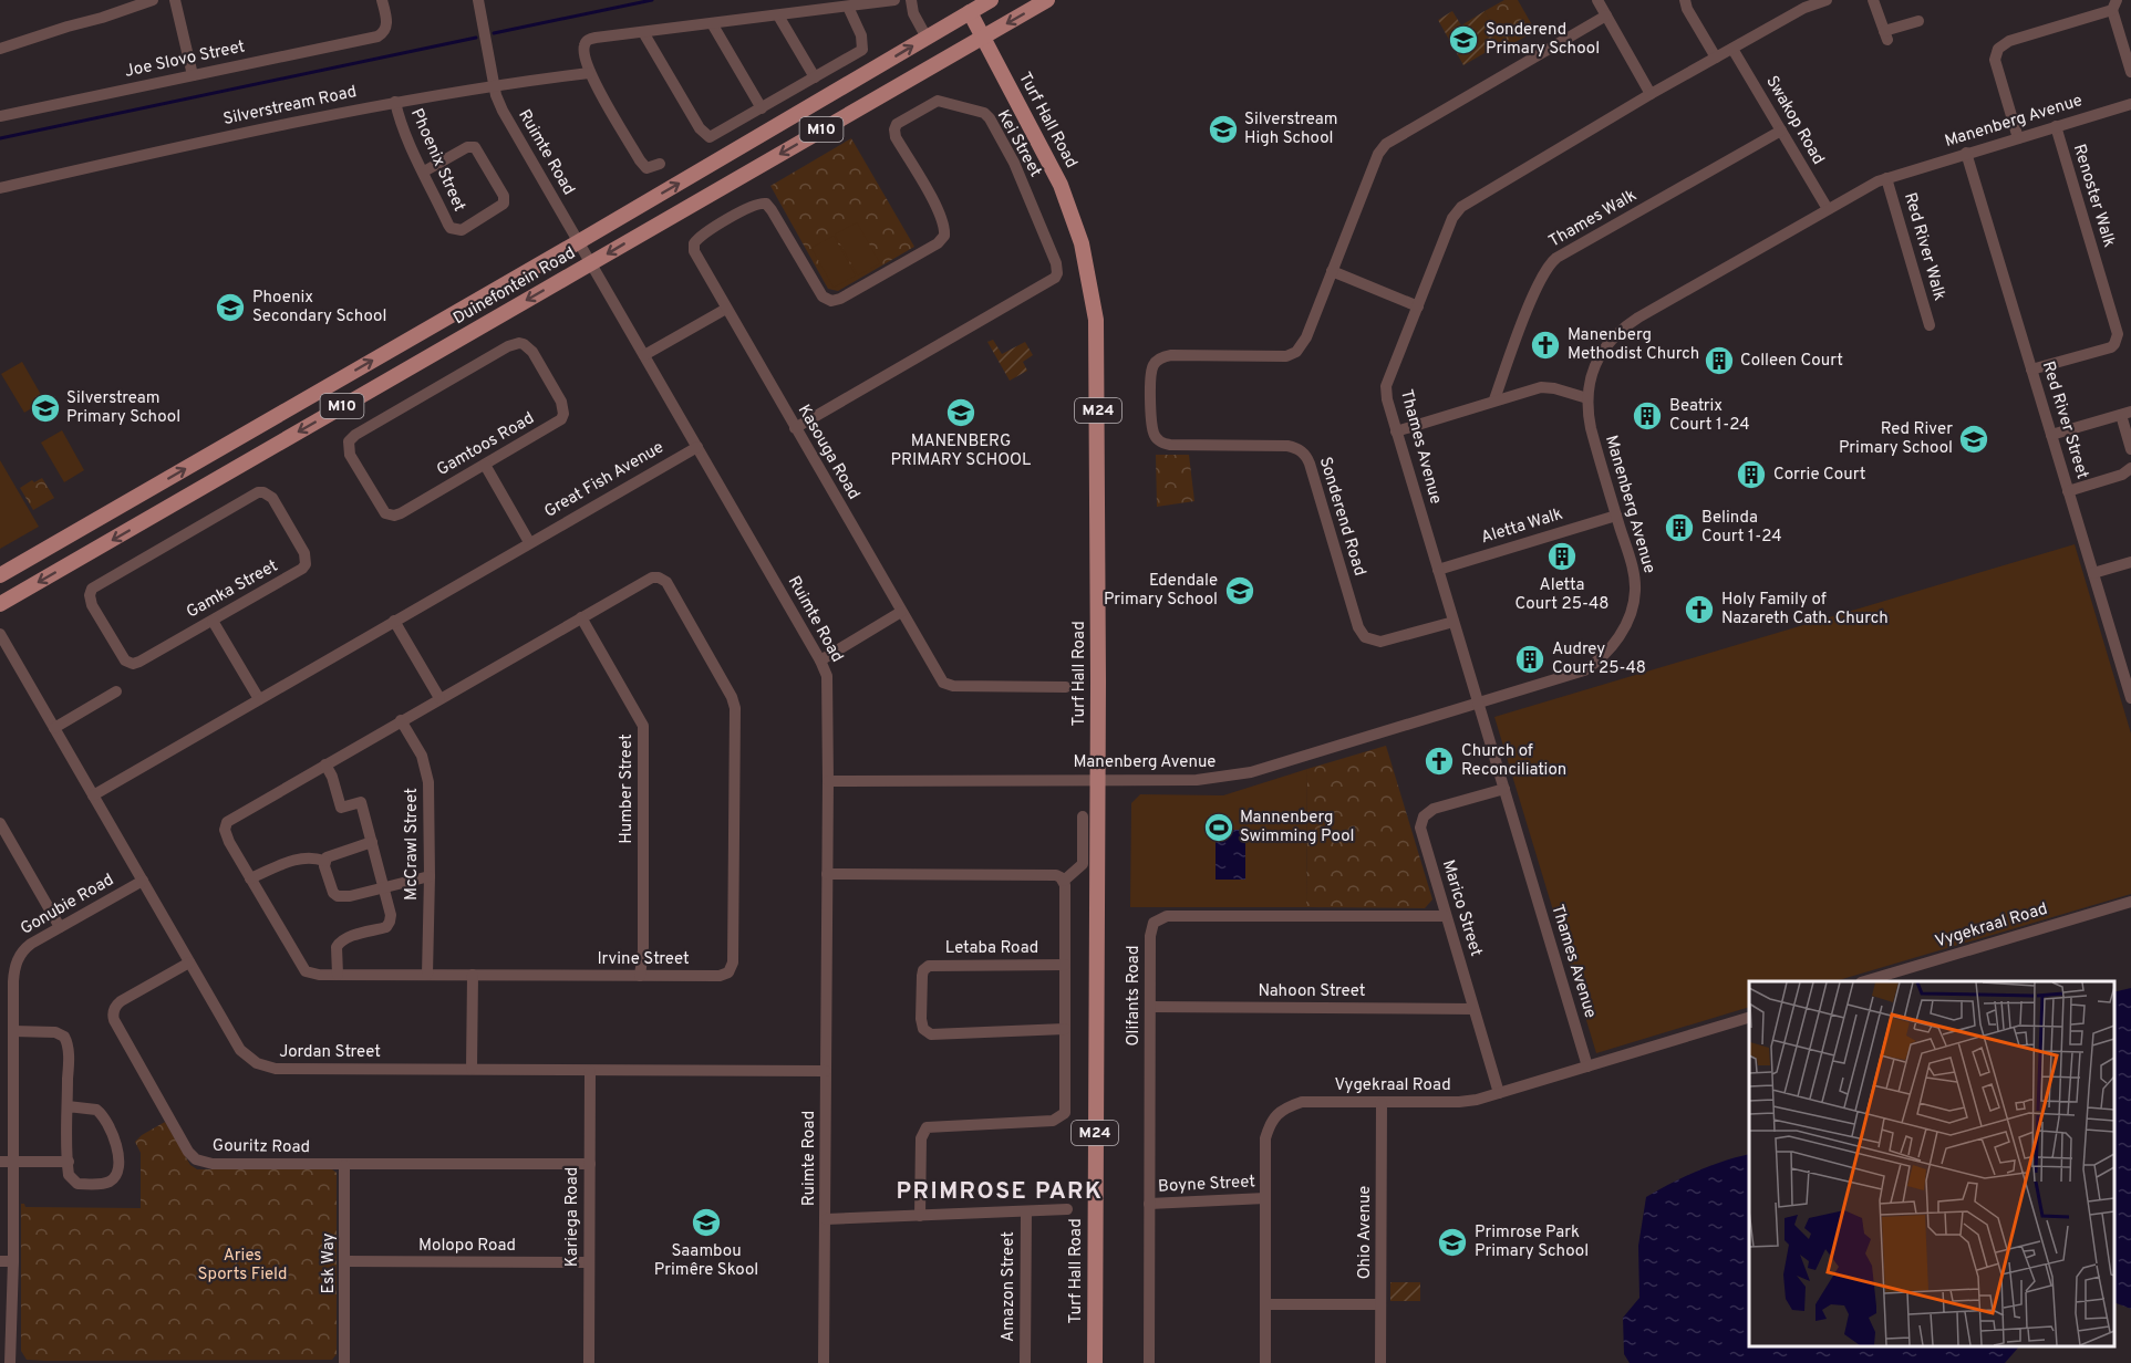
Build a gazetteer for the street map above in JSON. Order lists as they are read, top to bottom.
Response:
{
  "streets": {
    "main road": [
      "Turf Hall Road",
      "M10",
      "Duinefontein Road",
      "M24"
    ],
    "street": [
      "Joe Slovo Street",
      "Silverstream Road",
      "Swakop Road",
      "Manenberg Avenue",
      "Kei Street",
      "Ruimte Road",
      "Phoenix Street",
      "Renoster Walk",
      "Thames Walk",
      "Red River Walk",
      "Red River Street",
      "Gamtoos Road",
      "Thames Avenue",
      "Kasouga Road",
      "Great Fish Avenue",
      "Sonderend Road",
      "Aletta Walk",
      "Gamka Street",
      "Humber Street",
      "McCrawl Street",
      "Gonubie Road",
      "Marico Street",
      "Vygekraal Road",
      "Letaba Road",
      "Irvine Street",
      "Nahoon Street",
      "Olifants Road",
      "Jordan Street",
      "Gouritz Road",
      "Boyne Street",
      "Kariega Road",
      "Ohio Avenue",
      "Molopo Road",
      "Esk Way",
      "Amazon Street"
    ]
  },
  "crossings": [
    ["Silverstream Road", "Ruimte Road"],
    ["Silverstream Road", "Phoenix Street"],
    ["Turf Hall Road", "Manenberg Avenue"],
    ["Turf Hall Road", "Duinefontein Road"],
    ["Swakop Road", "Manenberg Avenue"],
    ["Swakop Road", "Thames Walk"],
    ["Swakop Road", "Thames Avenue"],
    ["Manenberg Avenue", "Ruimte Road"],
    ["Manenberg Avenue", "Renoster Walk"],
    ["Manenberg Avenue", "Red River Walk"],
    ["Manenberg Avenue", "Red River Street"],
    ["Manenberg Avenue", "Thames Avenue"],
    ["Manenberg Avenue", "Aletta Walk"],
    ["Kei Street", "Kasouga Road"],
    ["Ruimte Road", "Duinefontein Road"],
    ["Ruimte Road", "Great Fish Avenue"],
    ["Ruimte Road", "Jordan Street"],
    ["Renoster Walk", "Red River Street"],
    ["Thames Avenue", "Sonderend Road"],
    ["Thames Avenue", "Aletta Walk"],
    ["Thames Avenue", "Marico Street"],
    ["Thames Avenue", "Vygekraal Road"],
    ["Great Fish Avenue", "Jordan Street"],
    ["Humber Street", "Irvine Street"],
    ["McCrawl Street", "Irvine Street"],
    ["Gonubie Road", "Jordan Street"],
    ["Marico Street", "Vygekraal Road"],
    ["Marico Street", "Nahoon Street"],
    ["Marico Street", "Olifants Road"],
    ["Vygekraal Road", "Boyne Street"],
    ["Vygekraal Road", "Ohio Avenue"],
    ["Nahoon Street", "Olifants Road"],
    ["Olifants Road", "Boyne Street"],
    ["Jordan Street", "Gouritz Road"],
    ["Jordan Street", "Kariega Road"],
    ["Gouritz Road", "Kariega Road"],
    ["Gouritz Road", "Esk Way"],
    ["Kariega Road", "Molopo Road"],
    ["Molopo Road", "Esk Way"]
  ],
  "districts": ["PRIMROSE PARK"],
  "parks": ["Aries Sports Field"],
  "places": {
    "school or university": [
      "Sonderend Primary School",
      "Silverstream High School",
      "Phoenix Secondary School",
      "Silverstream Primary School",
      "MANENBERG PRIMARY SCHOOL",
      "Red River Primary School",
      "Edendale Primary School",
      "Saambou Primêre Skool",
      "Primrose Park Primary School"
    ],
    "church": ["Manenberg Methodist Church", "Holy Family of Nazareth Cath. Church", "Church of Reconciliation"],
    "building": [
      "Colleen Court",
      "Beatrix Court 1-24",
      "Corrie Court",
      "Belinda Court 1-24",
      "Aletta Court 25-48",
      "Audrey Court 25-48"
    ],
    "sports": ["Mannenberg Swimming Pool"]
  }
}
